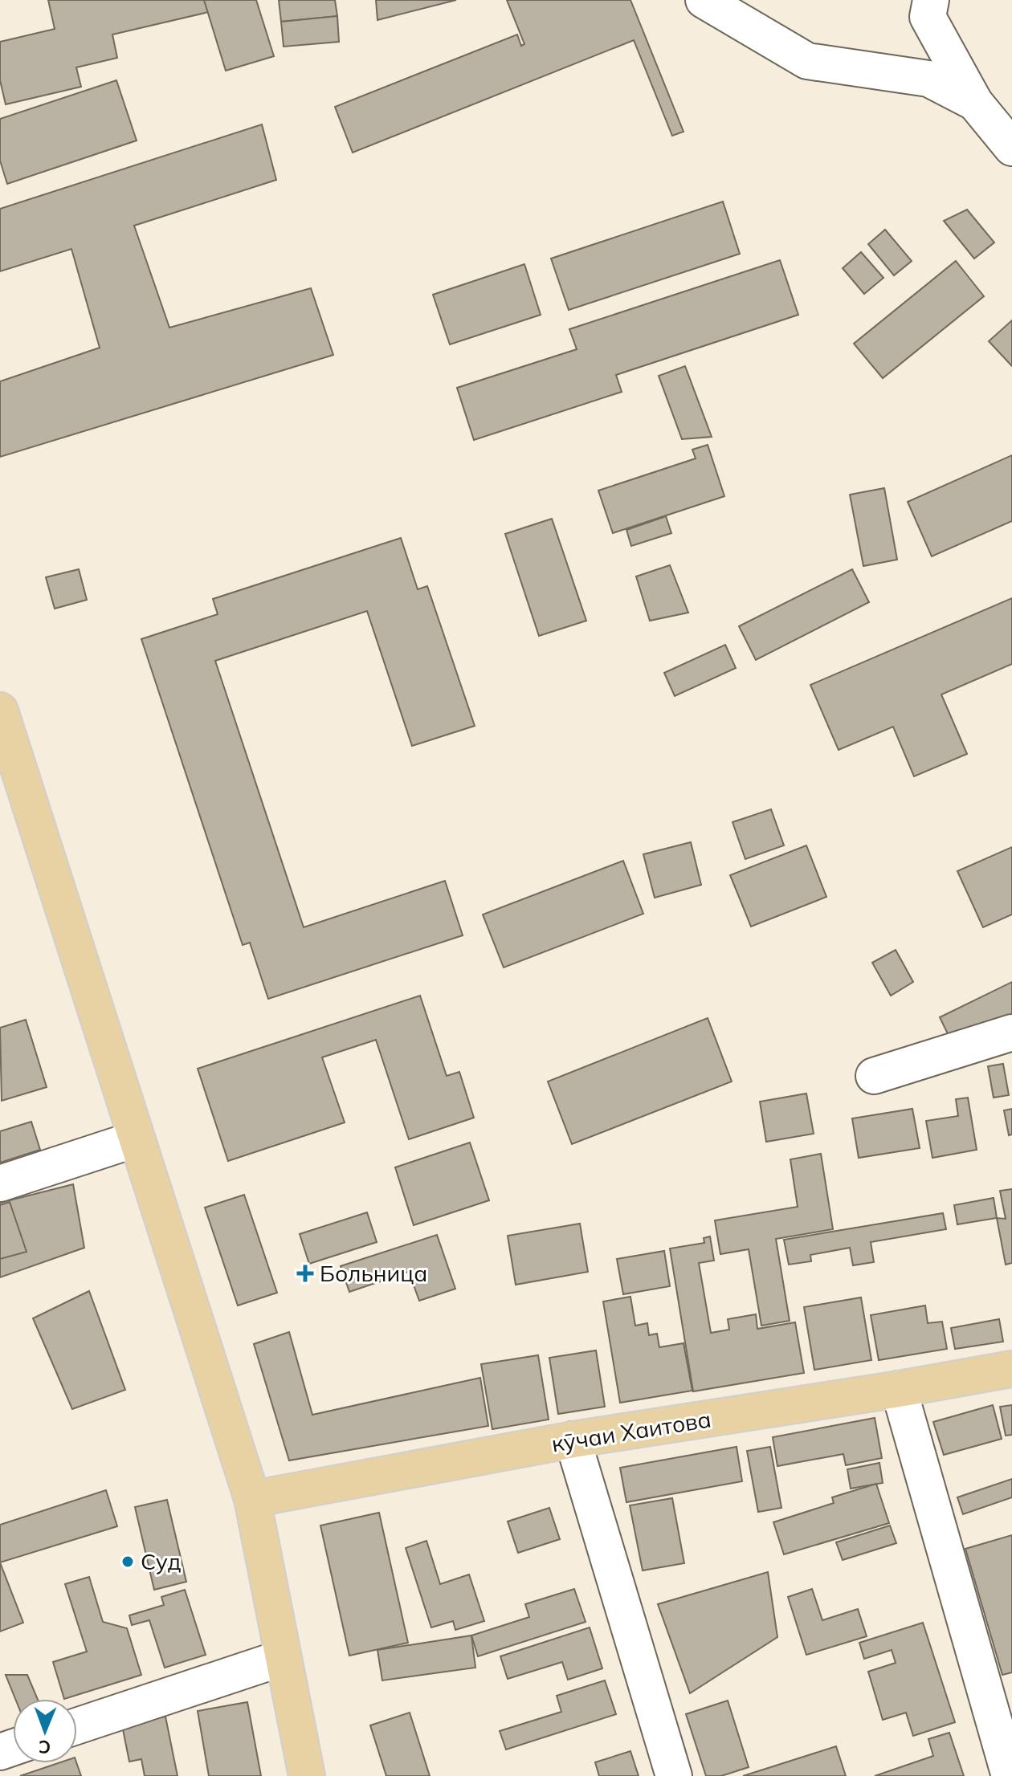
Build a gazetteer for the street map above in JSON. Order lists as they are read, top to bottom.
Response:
{
  "streets": {
    "main road": ["кӯчаи Хаитова"]
  },
  "places": {
    "health": ["Больница"],
    "other": ["Суд"]
  },
  "north": "bottom"
}
